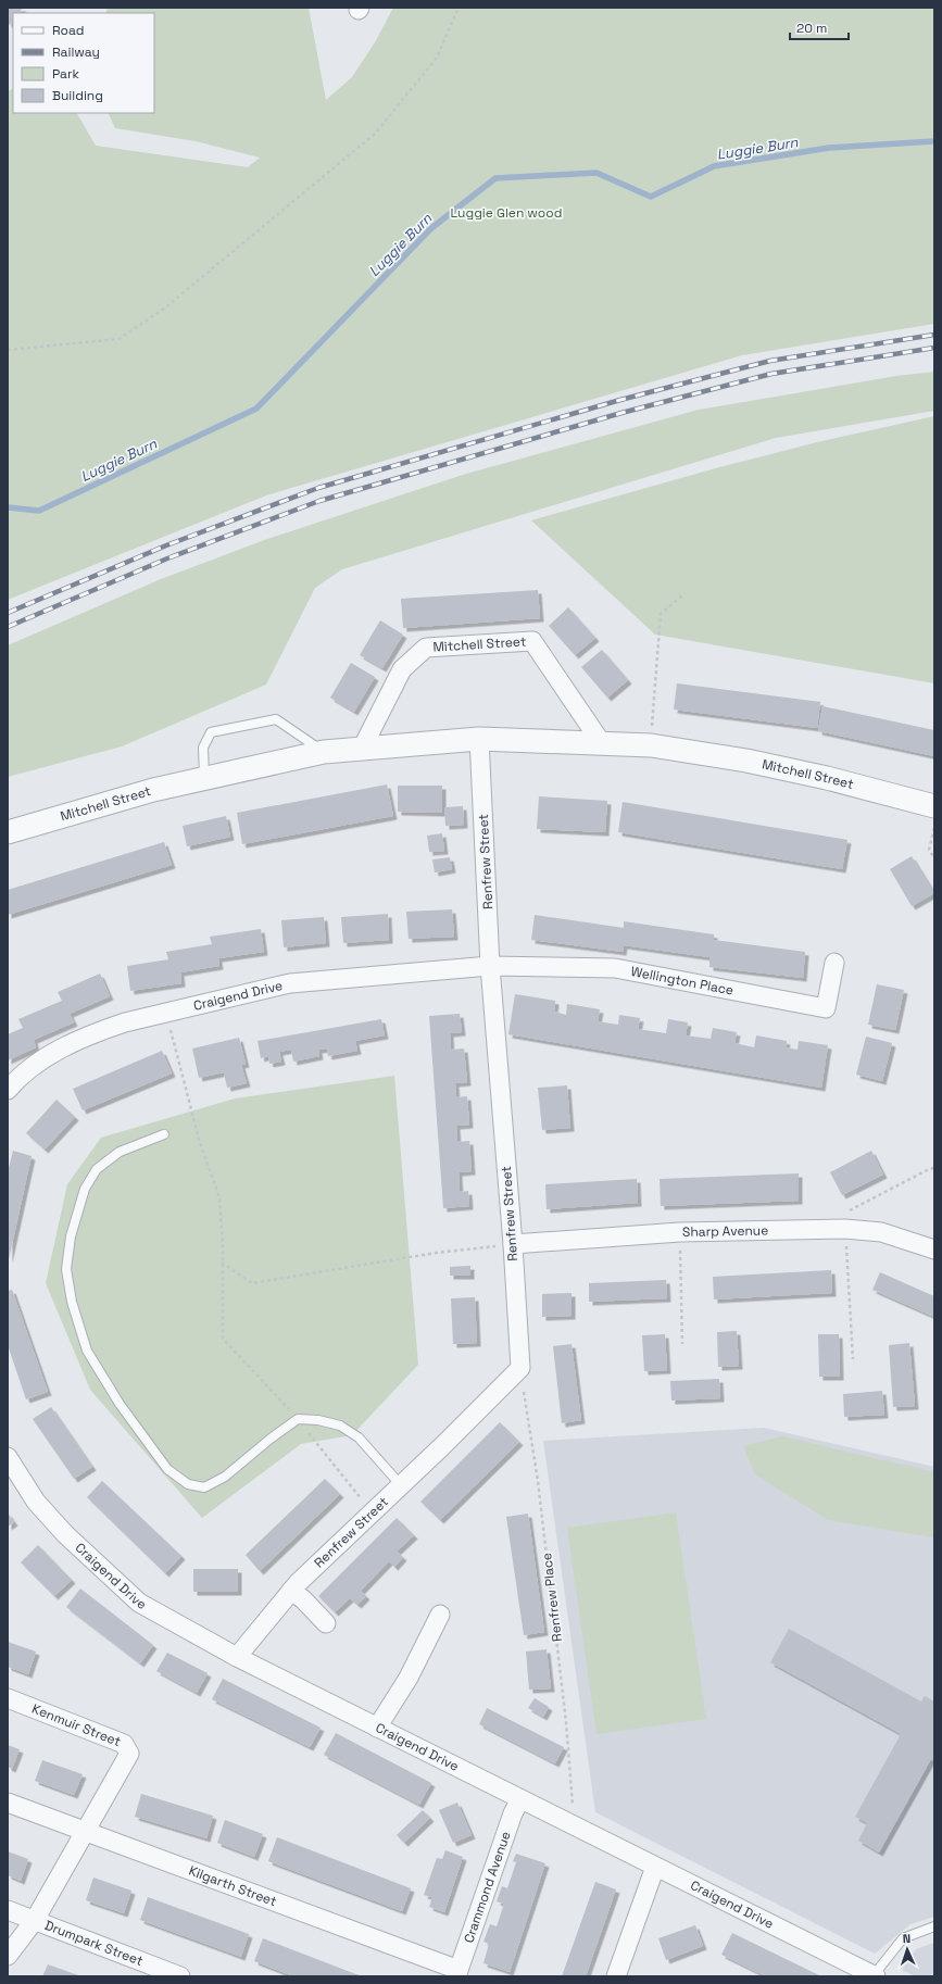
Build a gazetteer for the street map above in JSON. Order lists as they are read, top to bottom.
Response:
{
  "streets": {
    "street": [
      "Mitchell Street",
      "Renfrew Street",
      "Wellington Place",
      "Craigend Drive",
      "Sharp Avenue",
      "Kenmuir Street",
      "Kilgarth Street",
      "Crammond Avenue",
      "Drumpark Street"
    ],
    "path": ["Renfrew Place"]
  },
  "crossings": [
    ["Mitchell Street", "Renfrew Street"],
    ["Renfrew Street", "Wellington Place"],
    ["Renfrew Street", "Craigend Drive"],
    ["Renfrew Street", "Sharp Avenue"],
    ["Renfrew Street", "Renfrew Place"],
    ["Wellington Place", "Craigend Drive"],
    ["Craigend Drive", "Renfrew Place"],
    ["Craigend Drive", "Crammond Avenue"],
    ["Kenmuir Street", "Kilgarth Street"],
    ["Kilgarth Street", "Crammond Avenue"]
  ],
  "water": ["Luggie Burn"],
  "parks": ["Luggie Glen wood"],
  "legend": [
    "Road",
    "Railway",
    "Park",
    "Building"
  ],
  "scale_bar": "20 m",
  "north": "top"
}
